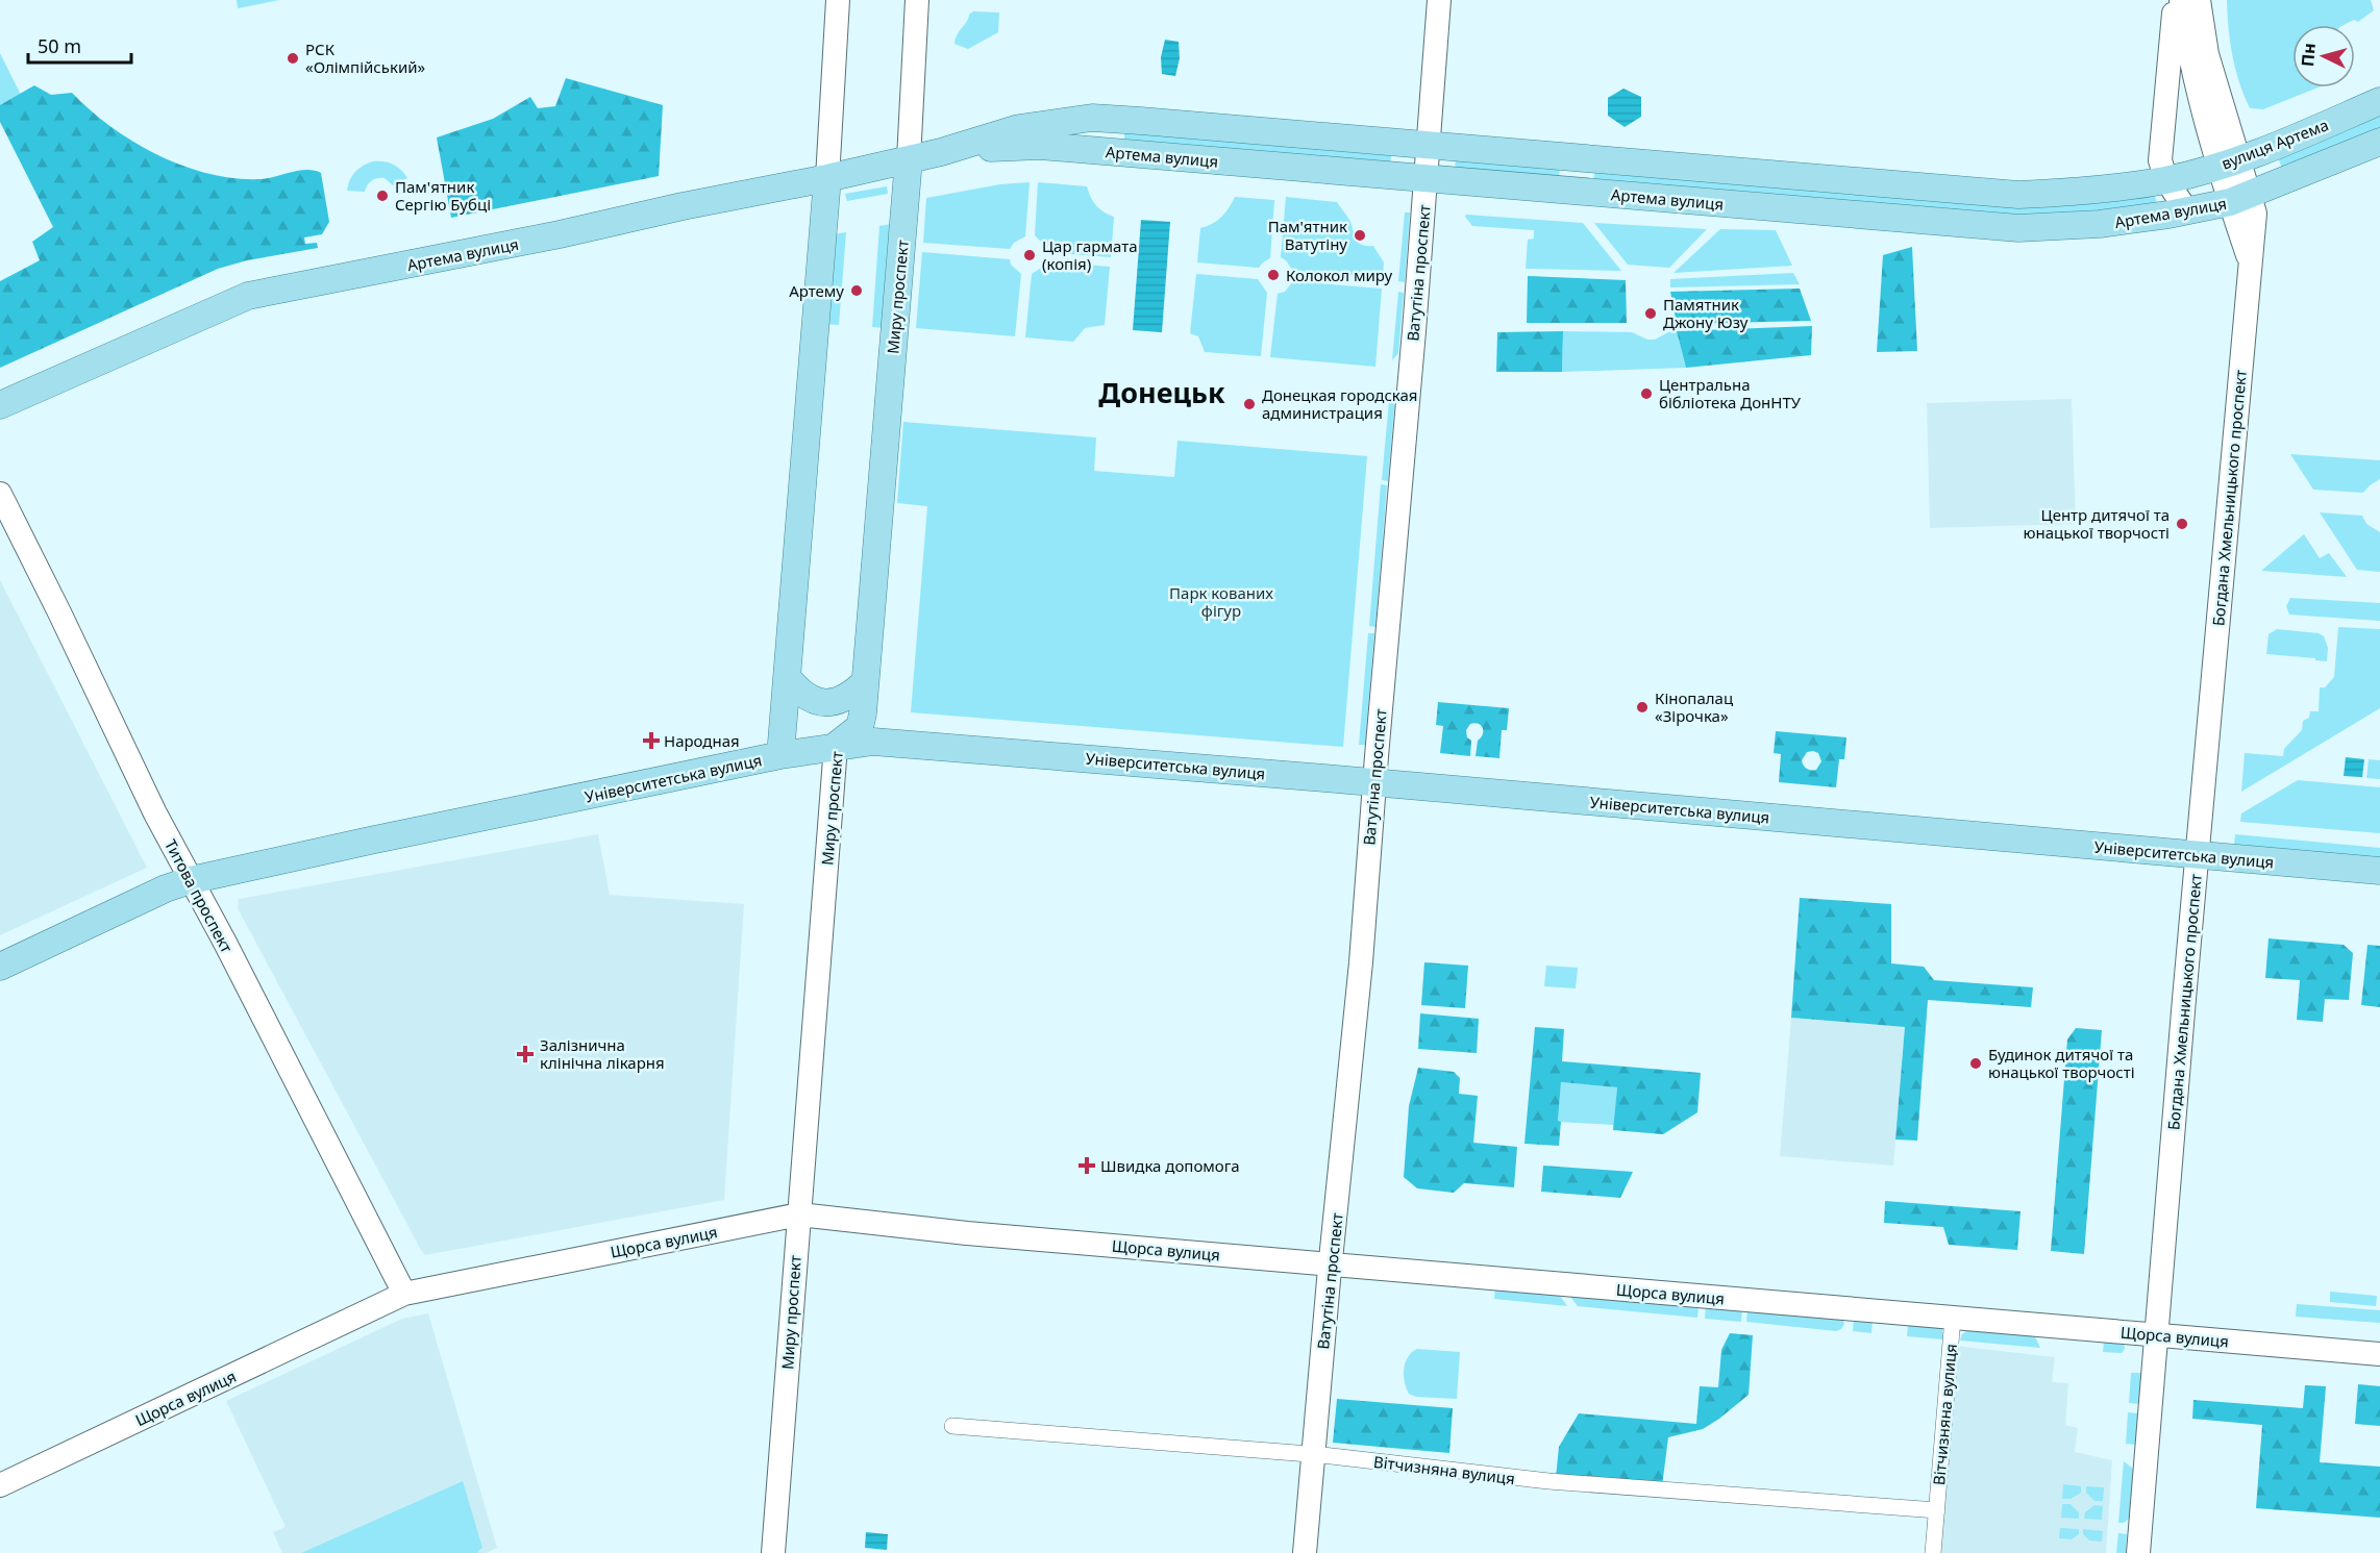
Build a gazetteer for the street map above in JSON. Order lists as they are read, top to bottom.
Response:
{
  "streets": {
    "main road": [
      "вулиця Артема",
      "Артема вулиця",
      "Миру проспект",
      "Університетська вулиця"
    ],
    "street": [
      "Ватутіна проспект",
      "Богдана Хмельницького проспект",
      "Титова проспект",
      "Щорса вулиця",
      "Вітчизняна вулиця"
    ]
  },
  "crossings": [
    ["вулиця Артема", "Артема вулиця"],
    ["вулиця Артема", "Богдана Хмельницького проспект"],
    ["Артема вулиця", "Ватутіна проспект"],
    ["Артема вулиця", "Миру проспект"],
    ["Артема вулиця", "Богдана Хмельницького проспект"],
    ["Ватутіна проспект", "Університетська вулиця"],
    ["Ватутіна проспект", "Щорса вулиця"],
    ["Ватутіна проспект", "Вітчизняна вулиця"],
    ["Миру проспект", "Університетська вулиця"],
    ["Миру проспект", "Щорса вулиця"],
    ["Богдана Хмельницького проспект", "Університетська вулиця"],
    ["Богдана Хмельницького проспект", "Щорса вулиця"],
    ["Університетська вулиця", "Титова проспект"],
    ["Титова проспект", "Щорса вулиця"],
    ["Щорса вулиця", "Вітчизняна вулиця"]
  ],
  "districts": ["Донецьк"],
  "parks": ["Парк кованих фігур"],
  "places": {
    "other": [
      "РСК «Олімпійський»",
      "Пам'ятник Сергію Бубці",
      "Пам'ятник Ватутіну",
      "Цар гармата (копія)",
      "Колокол миру",
      "Артему",
      "Памятник Джону Юзу",
      "Центральна бібліотека ДонНТУ",
      "Донецкая городская администрация",
      "Центр дитячої та юнацької творчості",
      "Кінопалац «Зірочка»",
      "Будинок дитячої та юнацької творчості"
    ],
    "health": ["Народная", "Залізнична клінічна лікарня", "Швидка допомога"]
  },
  "scale_bar": "50 m",
  "north": "left"
}
